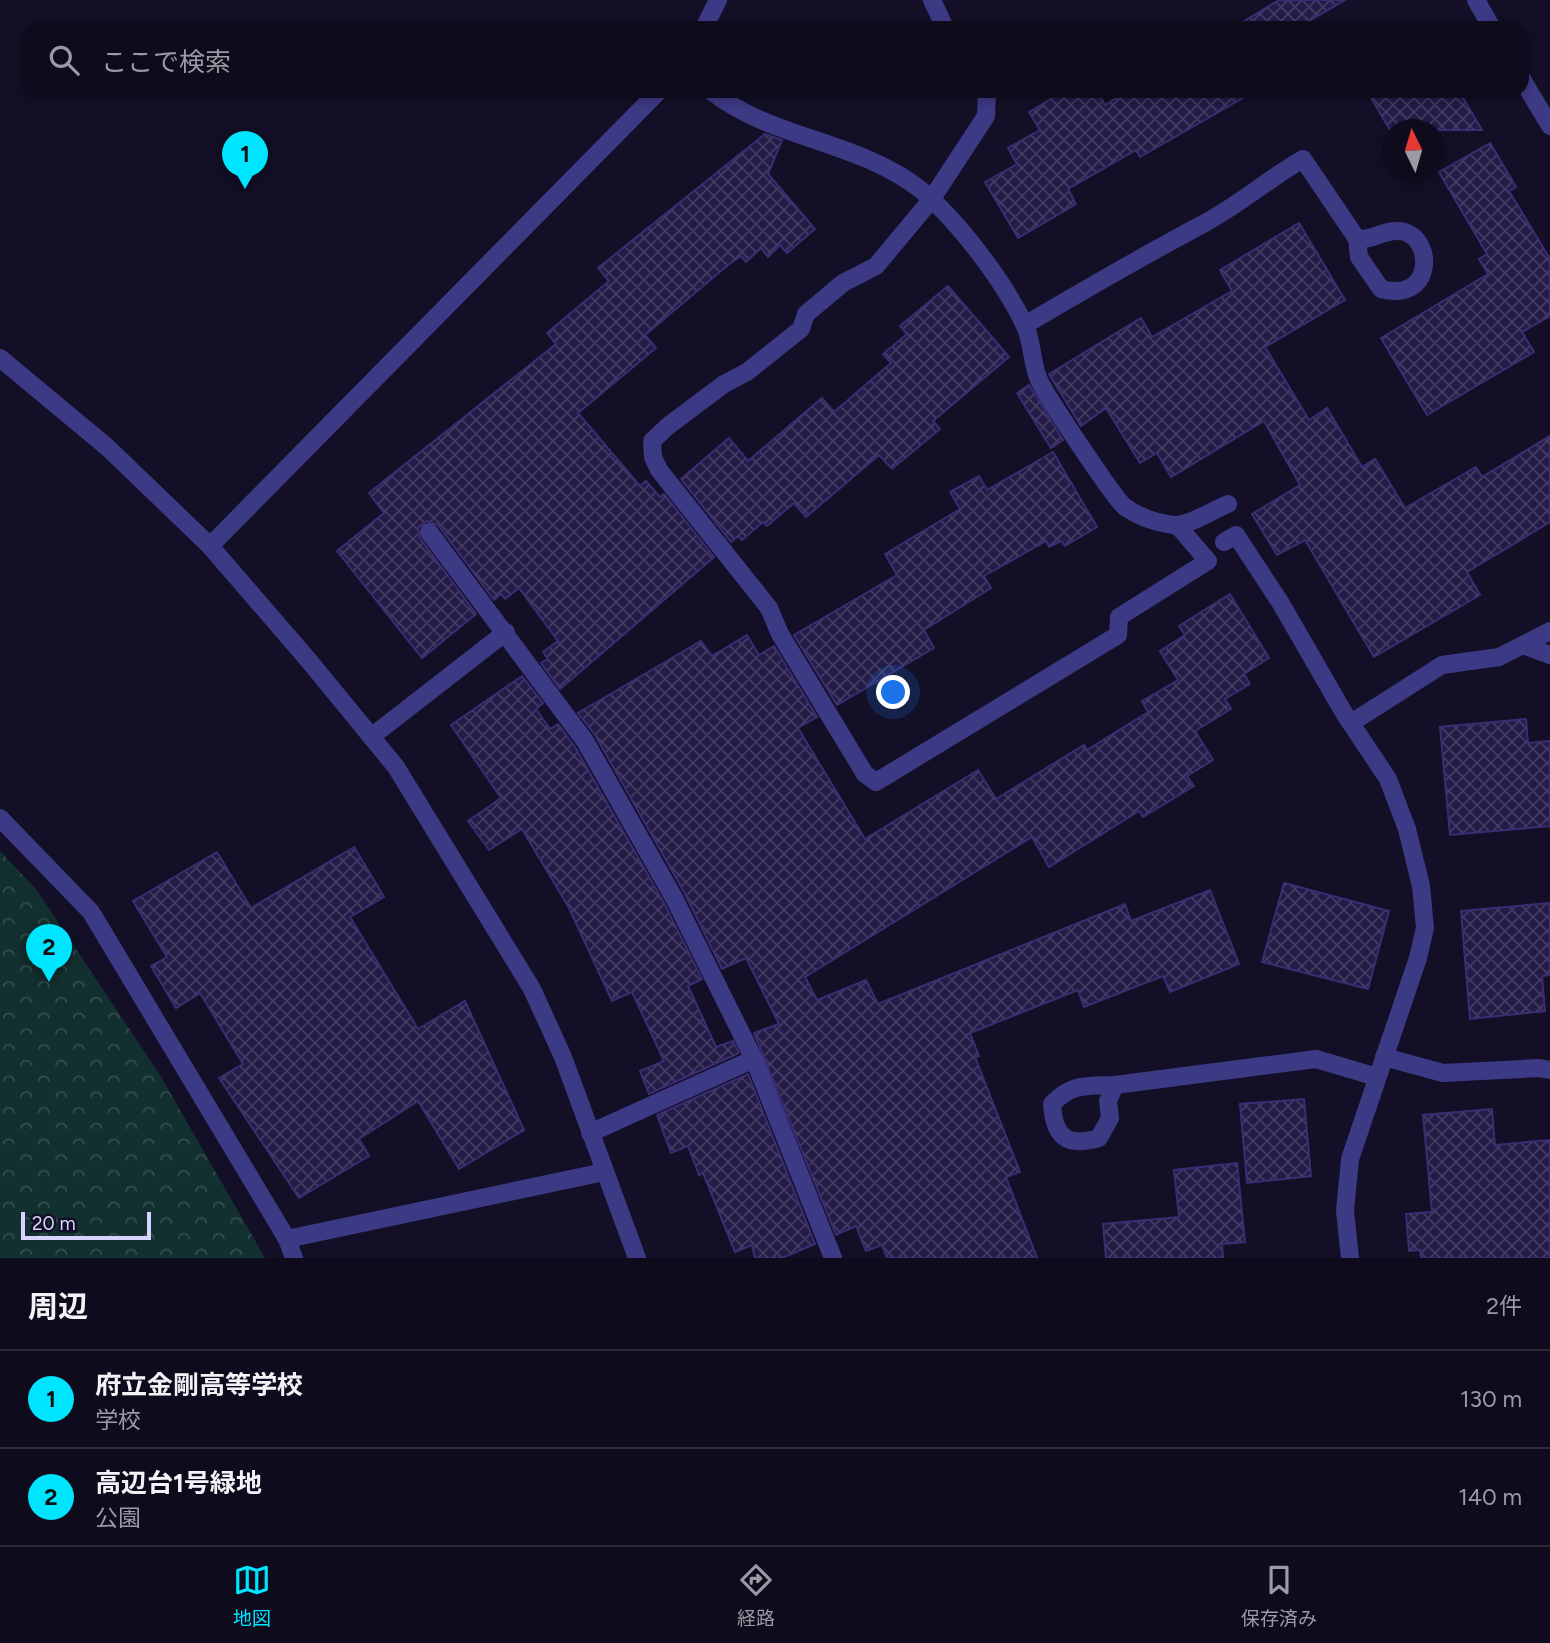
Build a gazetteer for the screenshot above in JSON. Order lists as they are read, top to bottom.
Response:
{
  "scale_bar": "20 m",
  "north": "top",
  "page": {
    "search": "ここで検索",
    "pins": ["1", "2"],
    "scale": "20 m",
    "heading": ["周辺", "2件"],
    "list": [
      {
        "mark": "1",
        "name": "府立金剛高等学校",
        "note": "学校",
        "value": "130 m"
      },
      {
        "mark": "2",
        "name": "高辺台1号緑地",
        "note": "公園",
        "value": "140 m"
      }
    ],
    "nav": ["地図", "経路", "保存済み"]
  }
}
